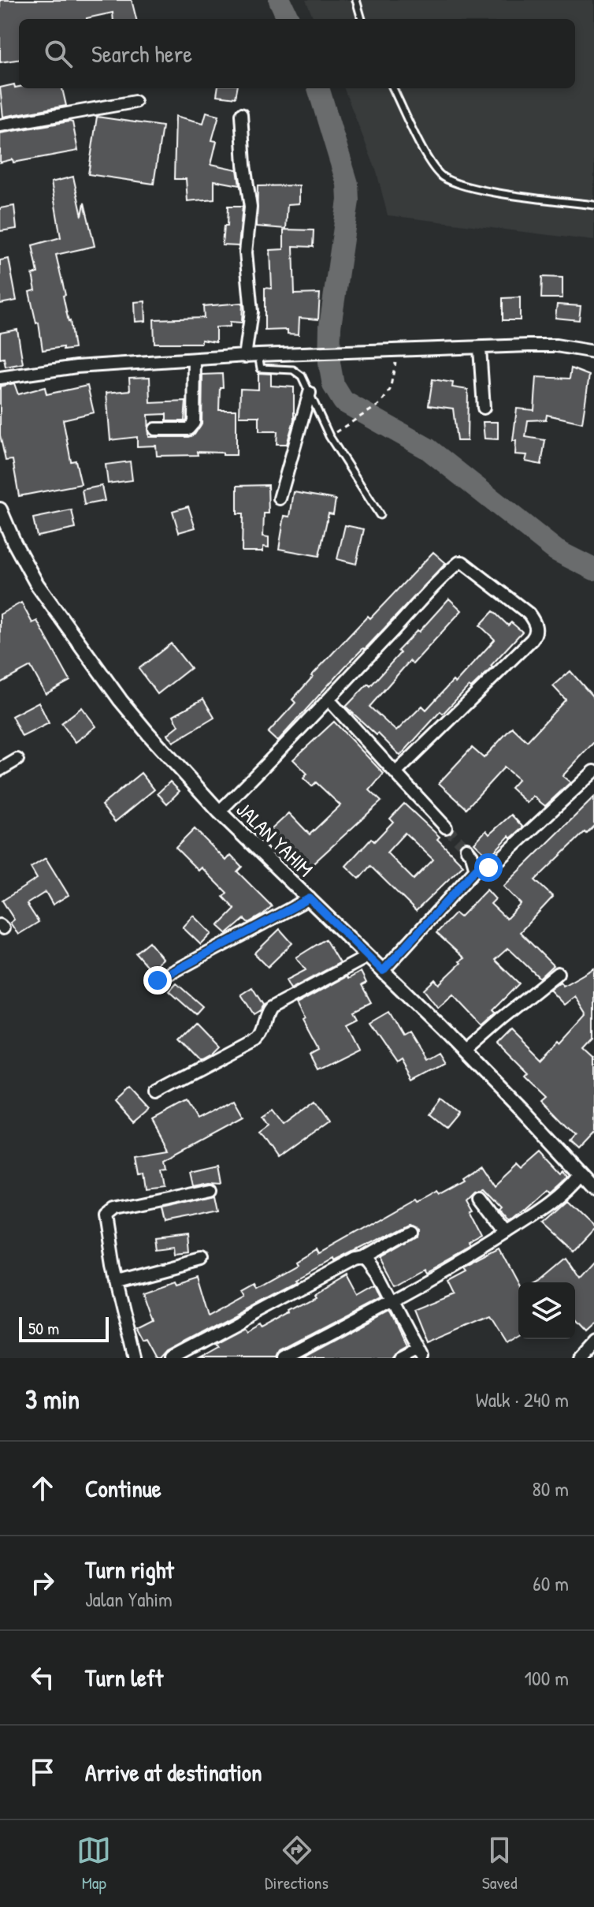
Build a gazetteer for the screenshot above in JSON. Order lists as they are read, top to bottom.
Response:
{
  "streets": {
    "street": ["JALAN YAHIM"]
  },
  "scale_bar": "50 m",
  "page": {
    "search": "Search here",
    "scale": "50 m",
    "heading": ["3 min", "Walk · 240 m"],
    "list": [
      ["Continue", "80 m"],
      ["Turn right", "Jalan Yahim", "60 m"],
      ["Turn left", "100 m"],
      "Arrive at destination"
    ],
    "nav": ["Map", "Directions", "Saved"]
  }
}
